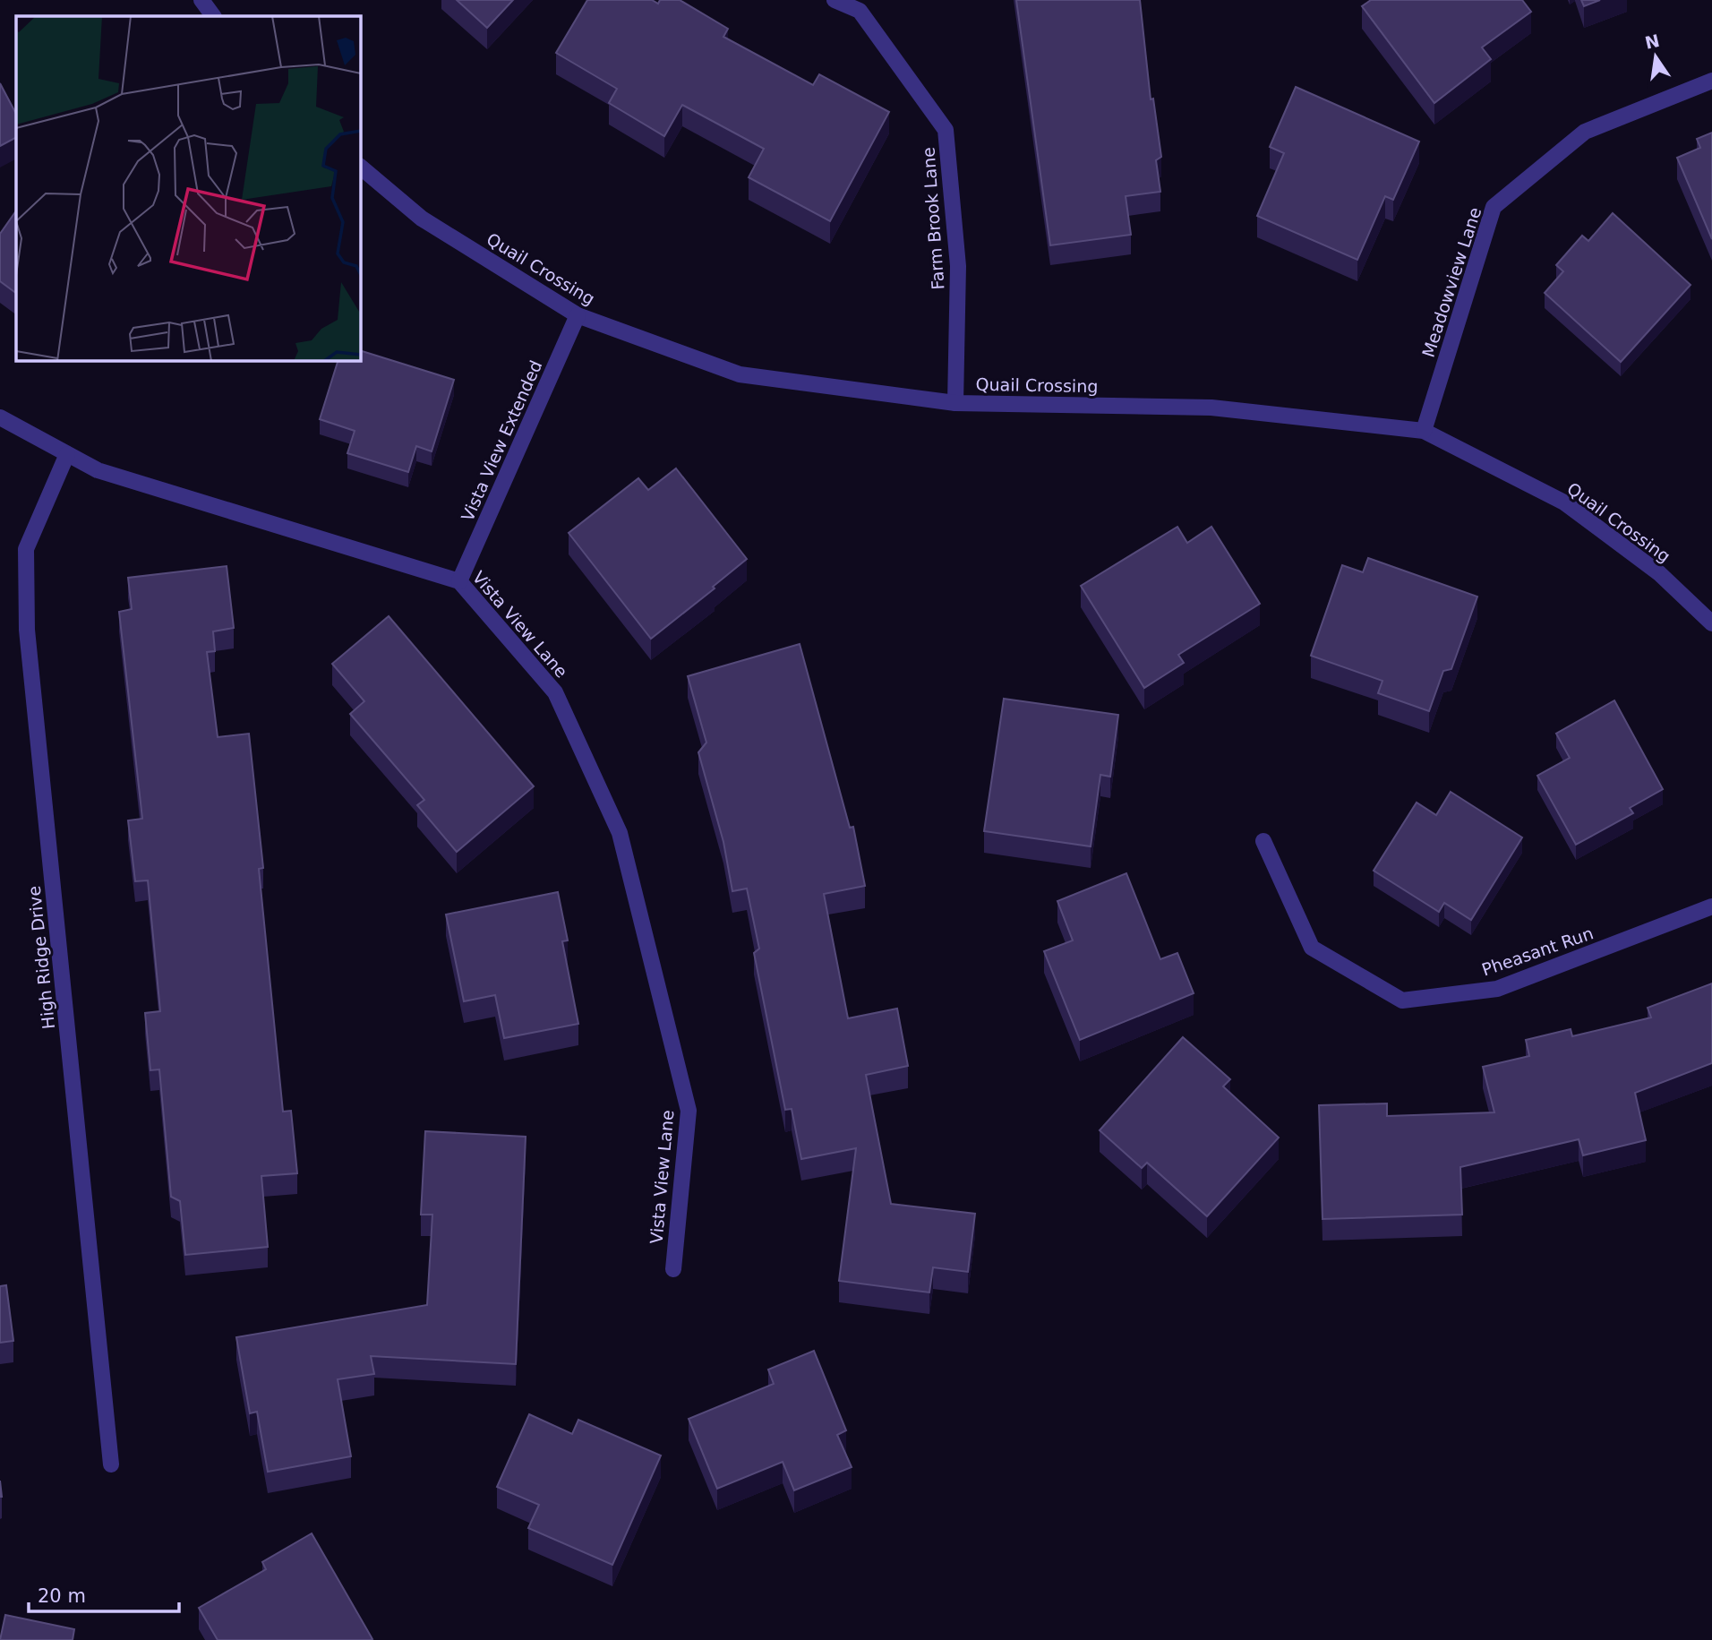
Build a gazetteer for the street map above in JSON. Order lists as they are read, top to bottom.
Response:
{
  "streets": {
    "street": [
      "Farm Brook Lane",
      "Quail Crossing",
      "Meadowview Lane",
      "Vista View Extended",
      "Vista View Lane",
      "Pheasant Run",
      "High Ridge Drive"
    ]
  },
  "crossings": [
    ["Farm Brook Lane", "Quail Crossing"],
    ["Quail Crossing", "Meadowview Lane"],
    ["Quail Crossing", "Vista View Extended"],
    ["Vista View Extended", "Vista View Lane"],
    ["Vista View Lane", "High Ridge Drive"]
  ],
  "scale_bar": "20 m",
  "north": "top"
}
